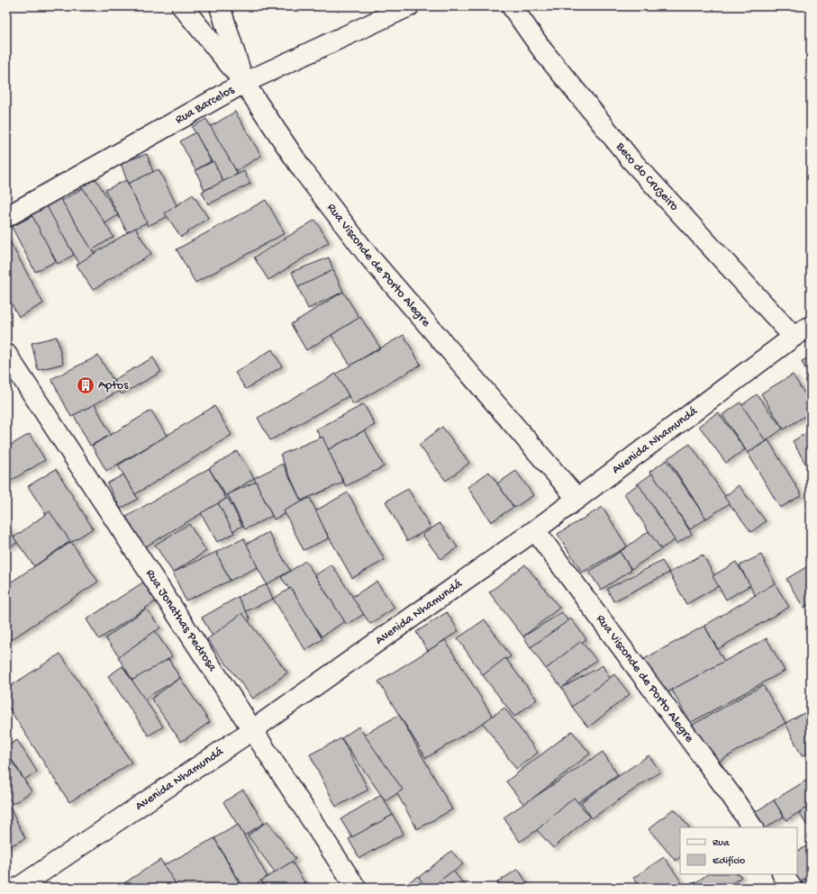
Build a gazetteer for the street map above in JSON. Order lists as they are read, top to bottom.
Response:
{
  "streets": {
    "street": [
      "Rua Barcelos",
      "Beco do Cruzeiro",
      "Rua Visconde de Porto Alegre",
      "Avenida Nhamundá",
      "Rua Jonathas Pedrosa"
    ]
  },
  "crossings": [
    ["Rua Barcelos", "Rua Visconde de Porto Alegre"],
    ["Beco do Cruzeiro", "Avenida Nhamundá"],
    ["Rua Visconde de Porto Alegre", "Avenida Nhamundá"],
    ["Avenida Nhamundá", "Rua Jonathas Pedrosa"]
  ],
  "places": {
    "building": ["Aptos"]
  },
  "legend": ["Rua", "Edifício"]
}
